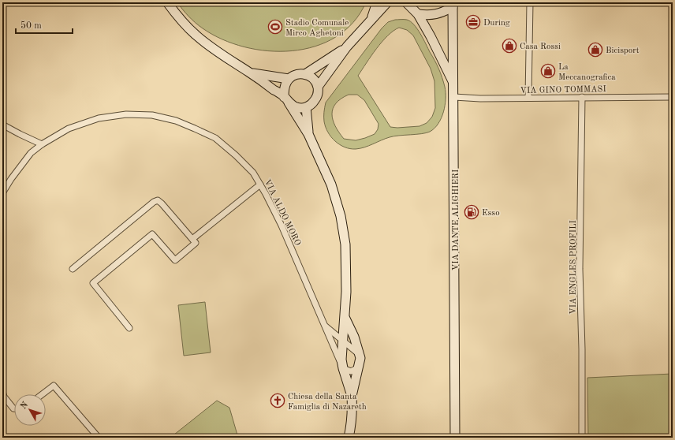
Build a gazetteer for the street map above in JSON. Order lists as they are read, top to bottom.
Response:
{
  "streets": {
    "street": [
      "VIA GINO TOMMASI",
      "VIA ALDO MORO",
      "VIA DANTE ALIGHIERI",
      "VIA ENGLES PROFILI"
    ]
  },
  "crossings": [
    ["VIA GINO TOMMASI", "VIA DANTE ALIGHIERI"],
    ["VIA GINO TOMMASI", "VIA ENGLES PROFILI"]
  ],
  "places": {
    "office": ["During"],
    "sports": ["Stadio Comunale Mirco Aghetoni"],
    "shop": ["Casa Rossi", "Bicisport", "La Meccanografica"],
    "fuel station": ["Esso"],
    "church": ["Chiesa della Santa Famiglia di Nazareth"]
  },
  "scale_bar": "50 m",
  "north": "top left"
}
